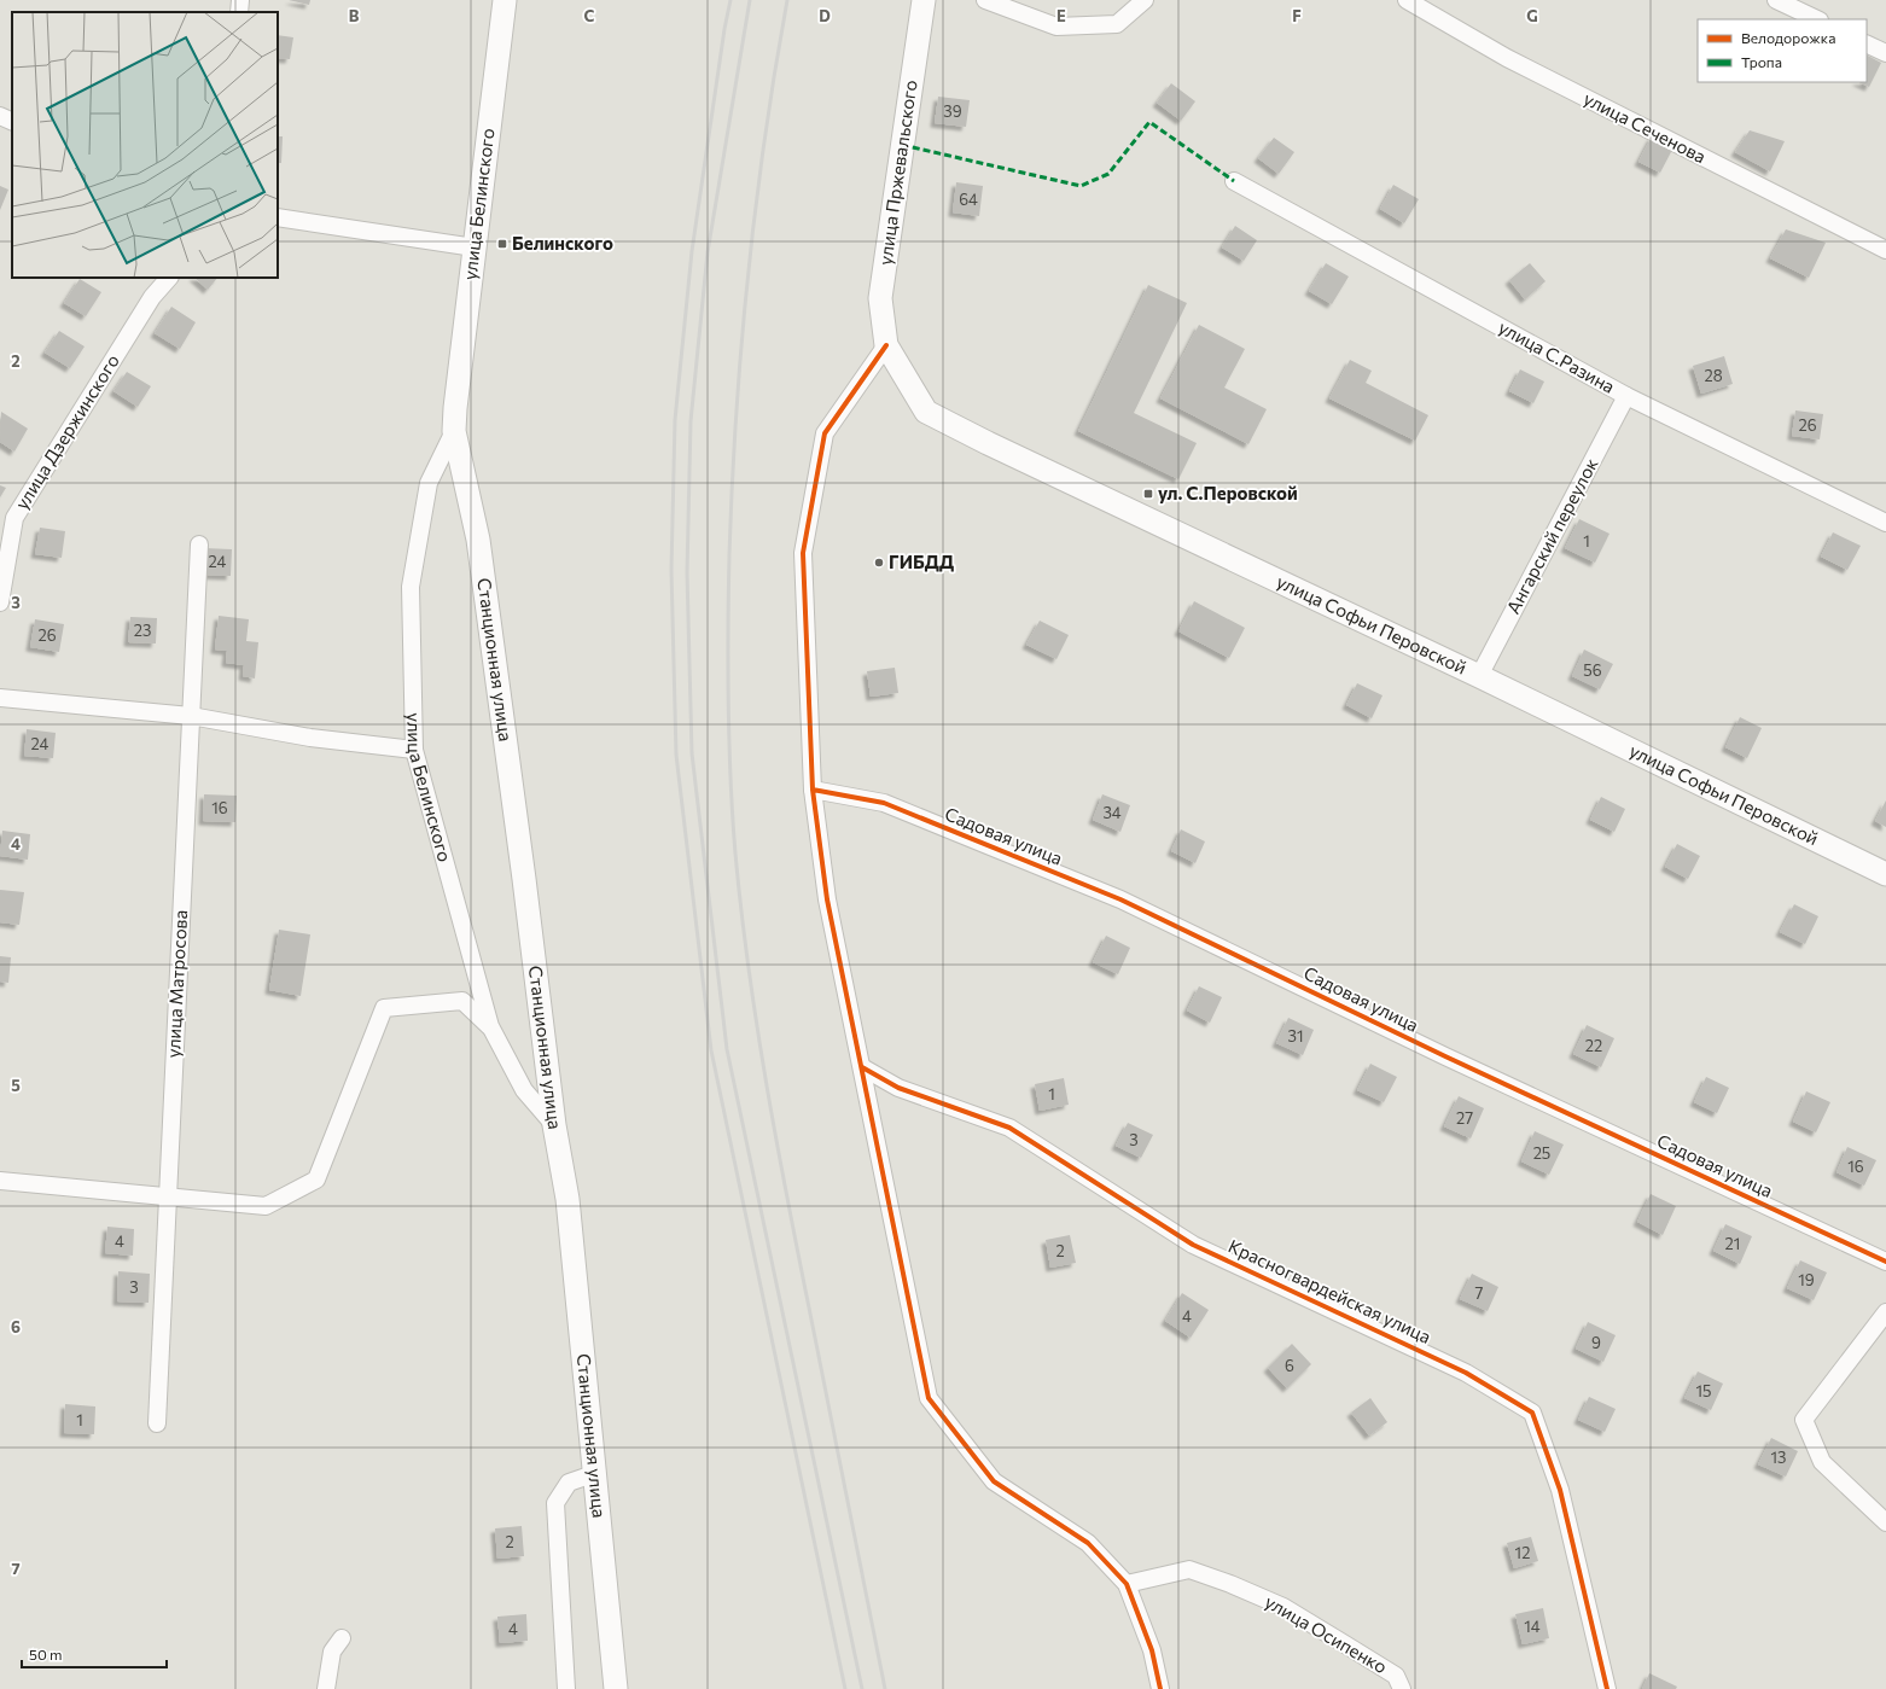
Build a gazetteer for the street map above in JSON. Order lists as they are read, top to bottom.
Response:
{
  "streets": {
    "main road": [
      "улица Пржевальского",
      "улица Белинского",
      "улица Софьи Перовской",
      "Станционная улица"
    ],
    "street": [
      "улица Сеченова",
      "улица С.Разина",
      "улица Дзержинского",
      "Ангарский переулок",
      "Садовая улица",
      "улица Матросова",
      "Красногвардейская улица",
      "улица Осипенко"
    ]
  },
  "crossings": [
    ["улица Пржевальского", "улица Софьи Перовской"],
    ["улица Белинского", "Станционная улица"],
    ["улица С.Разина", "Ангарский переулок"],
    ["Ангарский переулок", "улица Софьи Перовской"]
  ],
  "places": {
    "transit": ["Белинского", "ул. С.Перовской"],
    "other": ["ГИБДД"]
  },
  "house_numbers": [
    "39",
    "64",
    "28",
    "26",
    "1",
    "24",
    "23",
    "26",
    "56",
    "24",
    "16",
    "34",
    "31",
    "22",
    "1",
    "27",
    "3",
    "25",
    "16",
    "4",
    "21",
    "2",
    "19",
    "3",
    "7",
    "4",
    "9",
    "6",
    "15",
    "1",
    "13",
    "2",
    "12",
    "14",
    "4"
  ],
  "legend": ["Велодорожка", "Тропа"],
  "scale_bar": "50 m",
  "grid": {
    "columns": [
      "B",
      "C",
      "D",
      "E",
      "F",
      "G"
    ],
    "rows": [
      "2",
      "3",
      "4",
      "5",
      "6",
      "7"
    ]
  }
}
